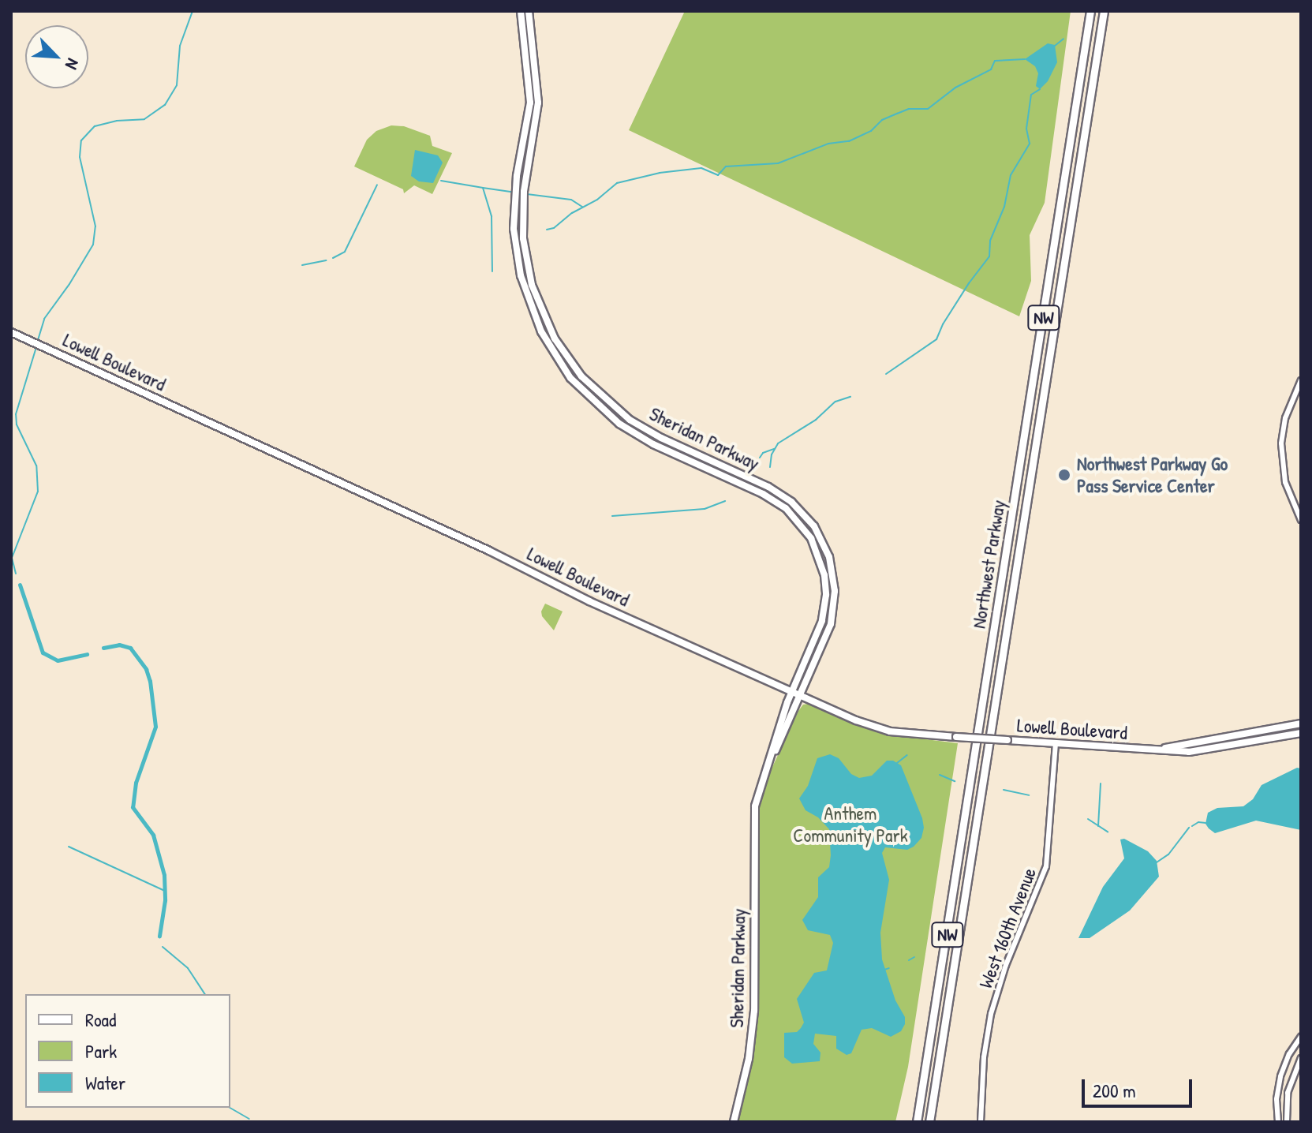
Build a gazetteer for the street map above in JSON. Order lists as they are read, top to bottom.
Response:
{
  "streets": {
    "highway": ["NW", "Northwest Parkway"],
    "main road": ["Lowell Boulevard", "Sheridan Parkway"],
    "street": ["West 160th Avenue"]
  },
  "crossings": [
    ["Lowell Boulevard", "Sheridan Parkway"],
    ["Lowell Boulevard", "West 160th Avenue"]
  ],
  "parks": ["Anthem Community Park"],
  "places": ["Northwest Parkway Go Pass Service Center"],
  "legend": ["Road", "Park", "Water"],
  "scale_bar": "200 m",
  "north": "bottom right"
}
